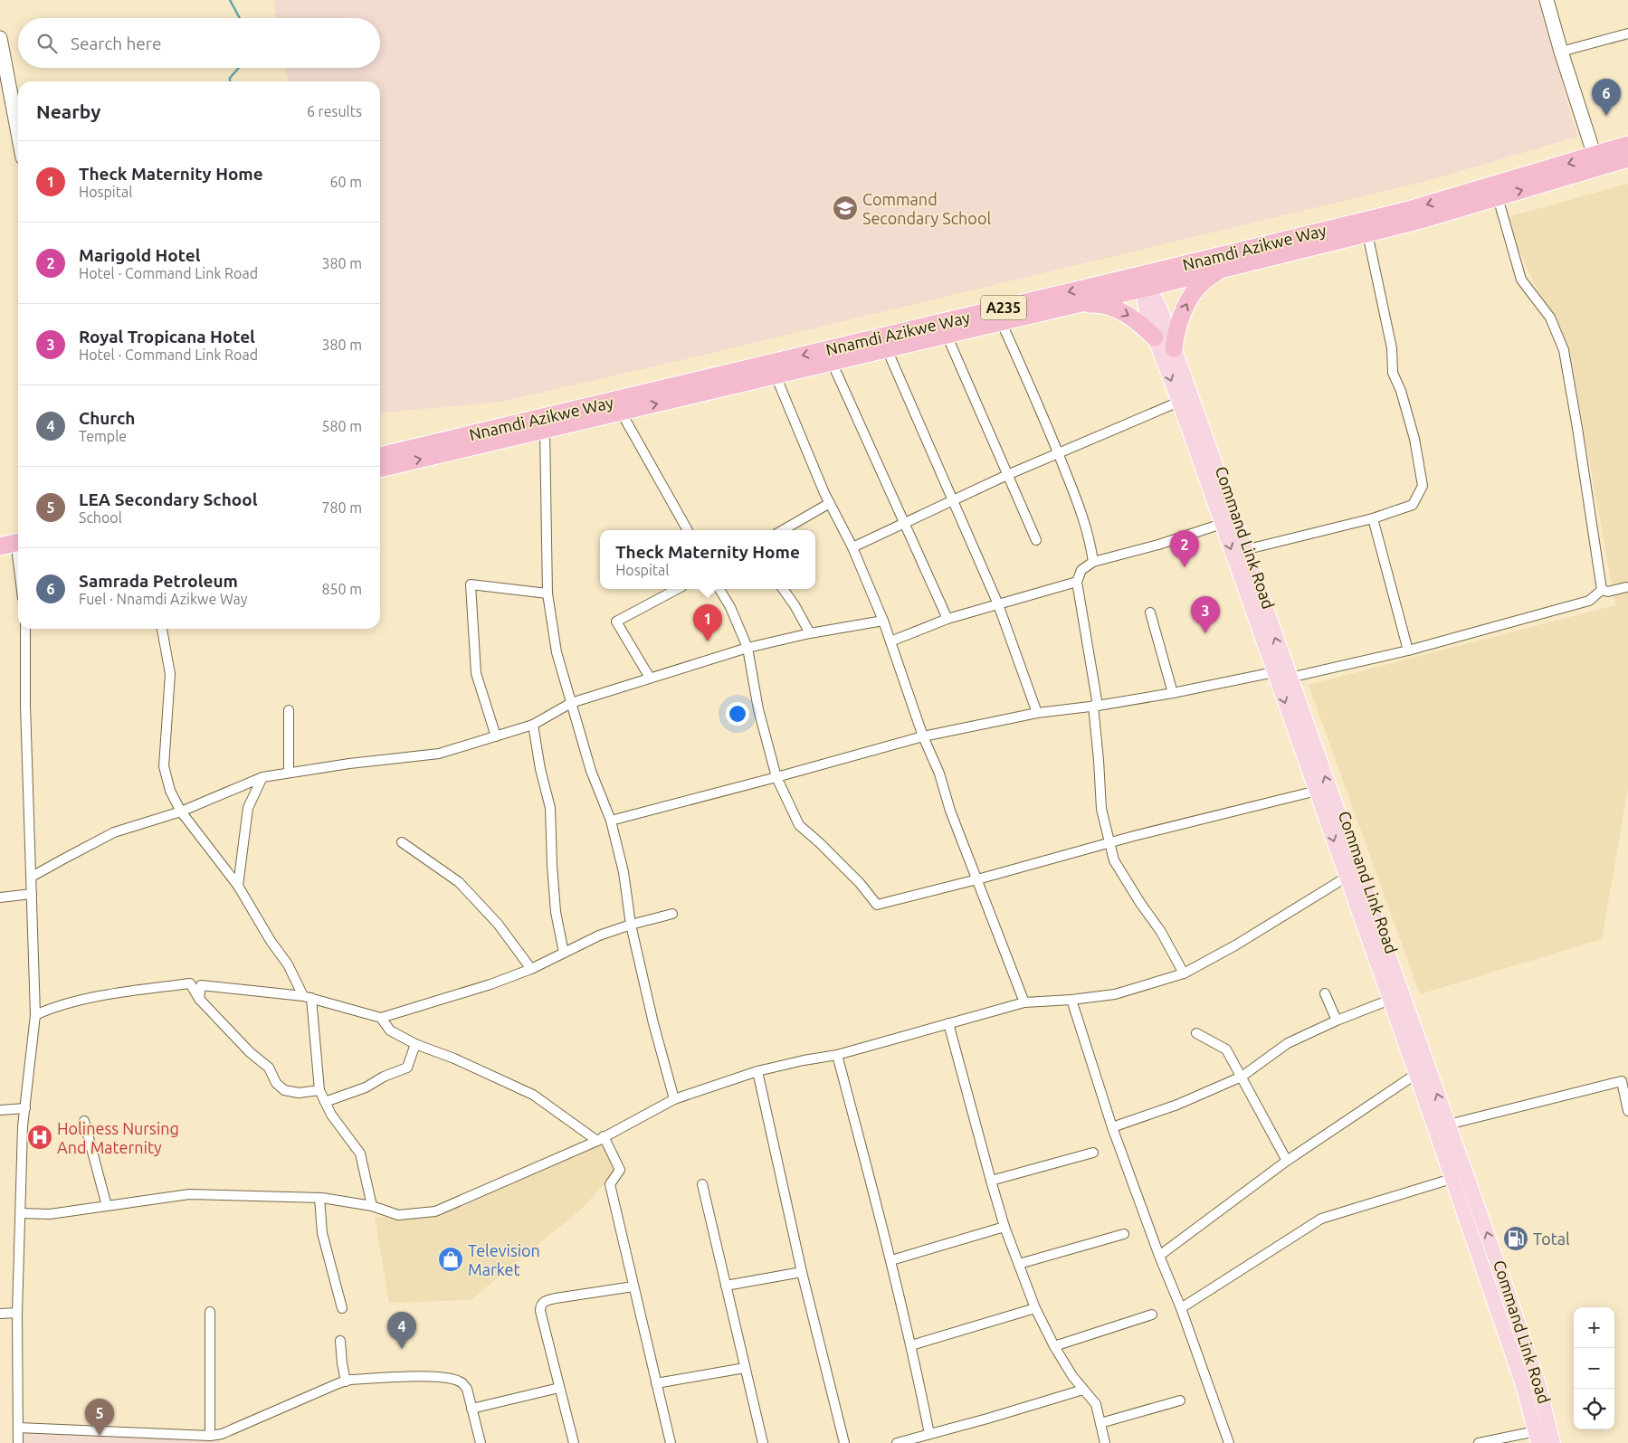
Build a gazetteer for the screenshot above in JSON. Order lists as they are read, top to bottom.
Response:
{
  "streets": {
    "highway": ["Nnamdi Azikwe Way", "A235"],
    "main road": ["Command Link Road"]
  },
  "crossings": [
    ["Nnamdi Azikwe Way", "Command Link Road"]
  ],
  "places": {
    "school or university": ["Command Secondary School"],
    "hospital": ["Holiness Nursing And Maternity"],
    "fuel station": ["Total"],
    "shop": ["Television Market"]
  },
  "page": {
    "search": "Search here",
    "pins": [
      "6",
      "2",
      "3",
      "1",
      "4",
      "5"
    ],
    "heading": ["Nearby", "6 results"],
    "list": [
      {
        "mark": "1",
        "name": "Theck Maternity Home",
        "note": "Hospital",
        "value": "60 m"
      },
      {
        "mark": "2",
        "name": "Marigold Hotel",
        "note": "Hotel · Command Link Road",
        "value": "380 m"
      },
      {
        "mark": "3",
        "name": "Royal Tropicana Hotel",
        "note": "Hotel · Command Link Road",
        "value": "380 m"
      },
      {
        "mark": "4",
        "name": "Church",
        "note": "Temple",
        "value": "580 m"
      },
      {
        "mark": "5",
        "name": "LEA Secondary School",
        "note": "School",
        "value": "780 m"
      },
      {
        "mark": "6",
        "name": "Samrada Petroleum",
        "note": "Fuel · Nnamdi Azikwe Way",
        "value": "850 m"
      }
    ],
    "popup": ["Theck Maternity Home", "Hospital"],
    "map_buttons": ["+", "−"]
  }
}
